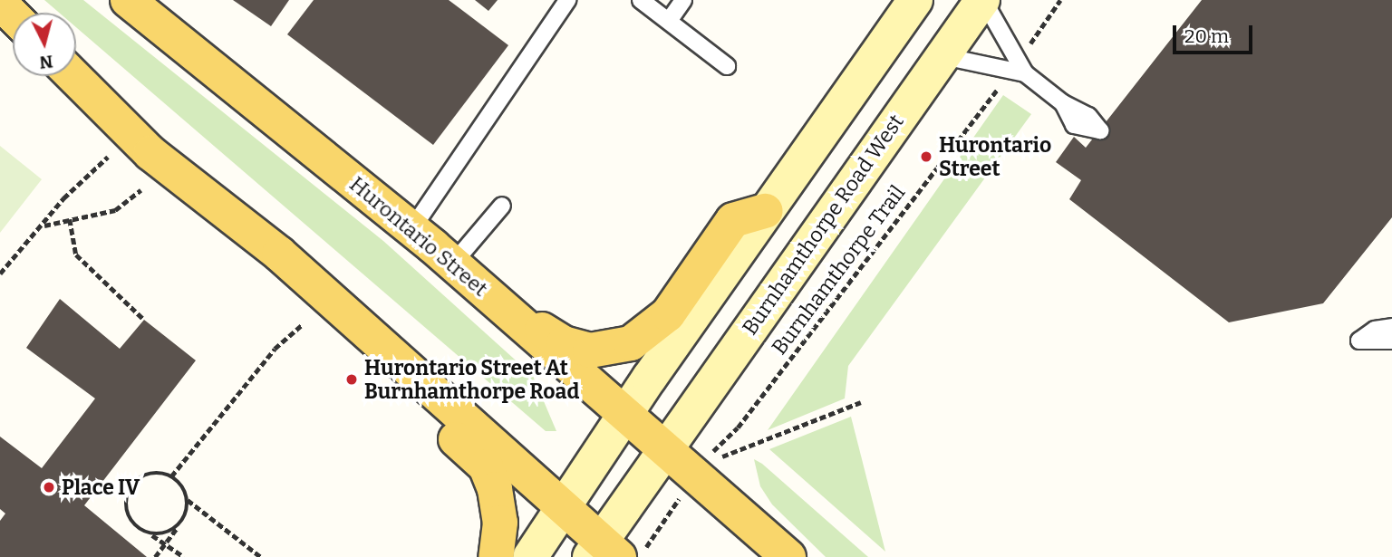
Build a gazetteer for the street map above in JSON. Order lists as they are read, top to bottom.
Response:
{
  "streets": {
    "main road": ["Burnhamthorpe Road West", "Hurontario Street"],
    "path": ["Burnhamthorpe Trail"]
  },
  "crossings": [
    ["Burnhamthorpe Road West", "Hurontario Street"],
    ["Hurontario Street", "Burnhamthorpe Trail"]
  ],
  "places": ["Hurontario Street", "Hurontario Street At Burnhamthorpe Road", "Place IV"],
  "scale_bar": "20 m",
  "north": "bottom"
}
